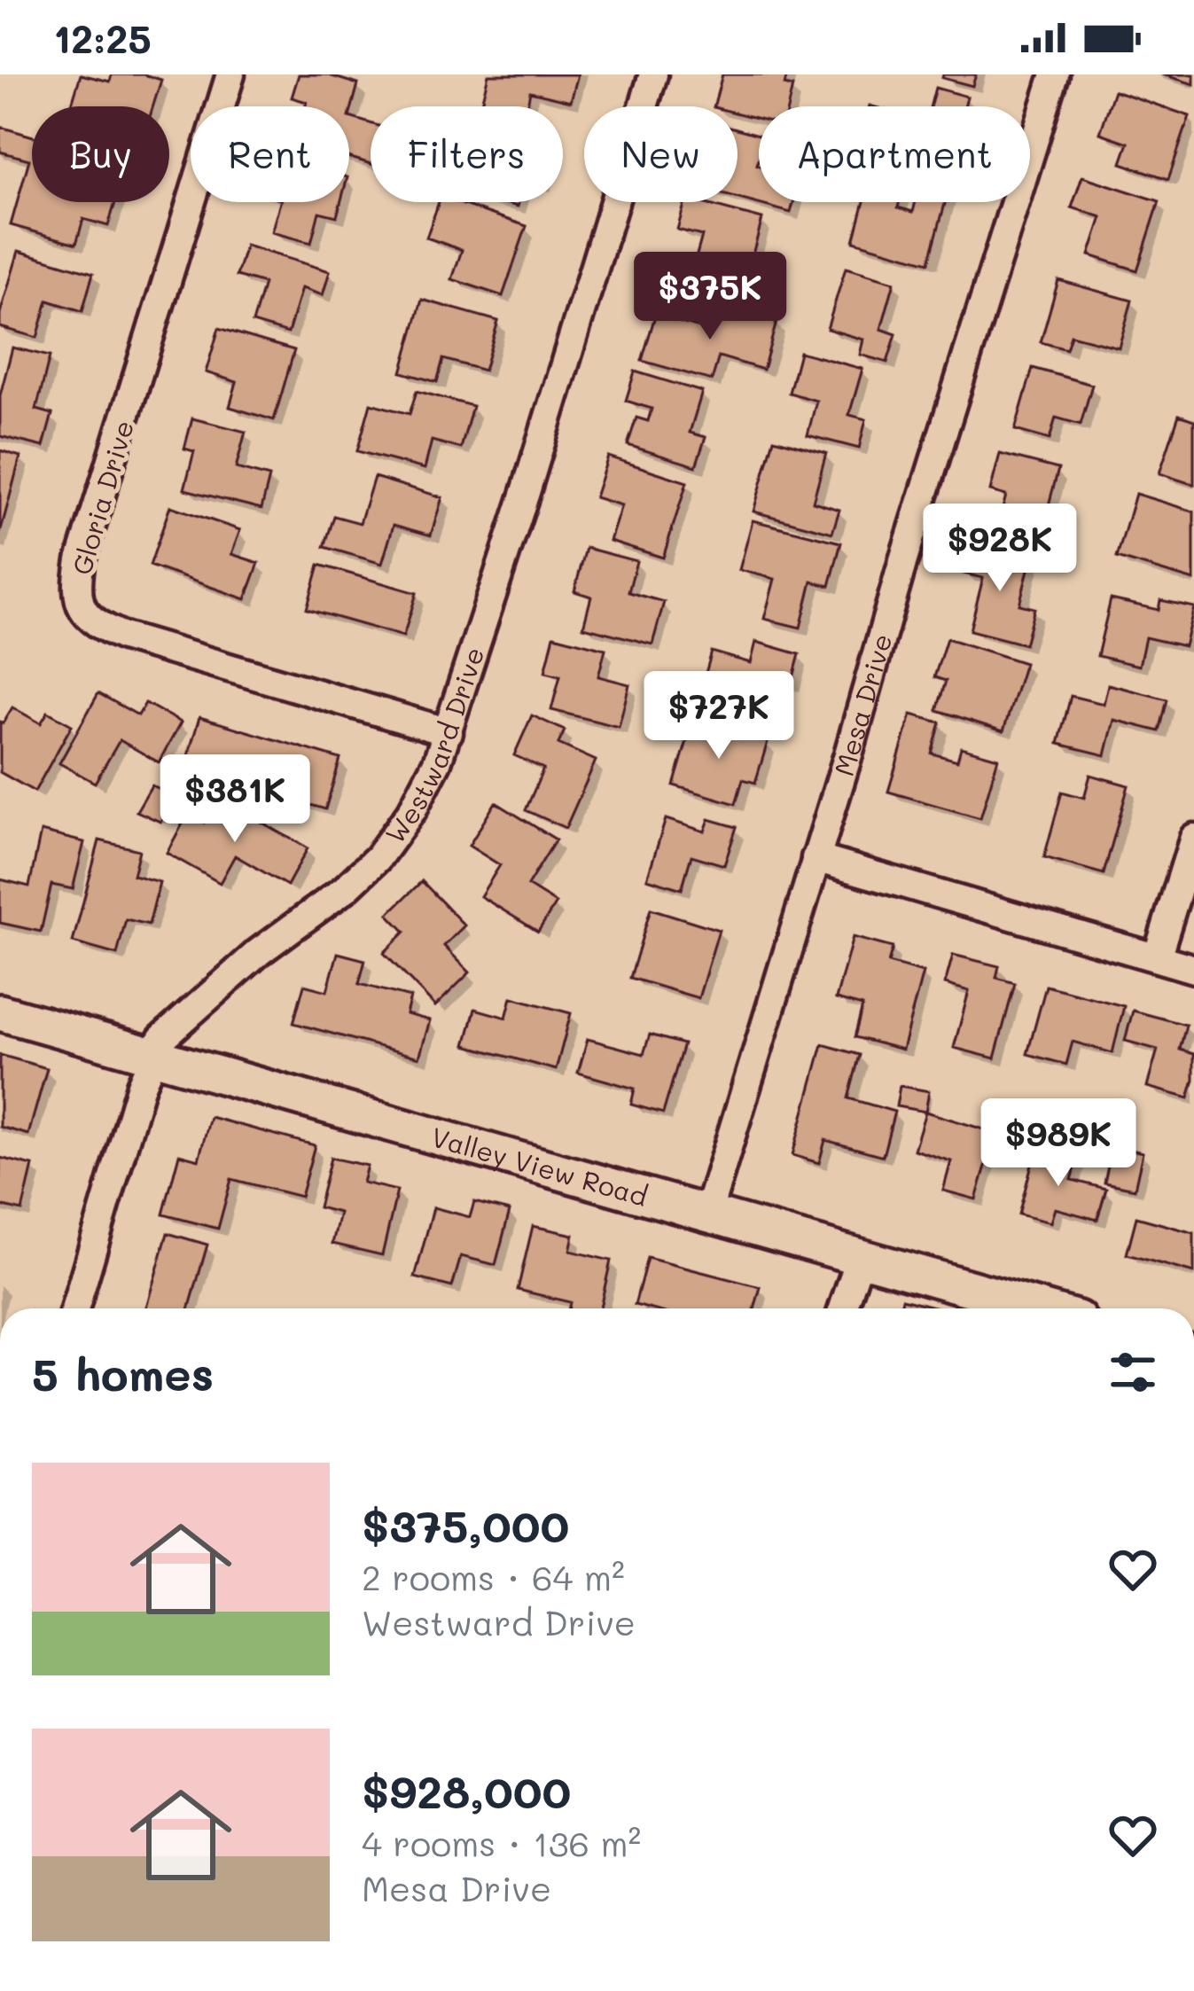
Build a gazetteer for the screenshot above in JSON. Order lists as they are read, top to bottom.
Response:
{
  "streets": {
    "street": [
      "Gloria Drive",
      "Mesa Drive",
      "Westward Drive",
      "Valley View Road"
    ]
  },
  "crossings": [
    ["Gloria Drive", "Westward Drive"],
    ["Mesa Drive", "Valley View Road"],
    ["Westward Drive", "Valley View Road"]
  ],
  "page": {
    "status": "12:25",
    "chip": [
      "Buy",
      "Rent",
      "Filters",
      "New",
      "Apartment"
    ],
    "price": [
      "$375K",
      "$928K",
      "$727K",
      "$381K",
      "$989K"
    ],
    "heading": "5 homes",
    "list": [
      {
        "name": "$375,000",
        "note": "2 rooms · 64 m² · Westward Drive"
      },
      {
        "name": "$928,000",
        "note": "4 rooms · 136 m² · Mesa Drive"
      }
    ]
  }
}
